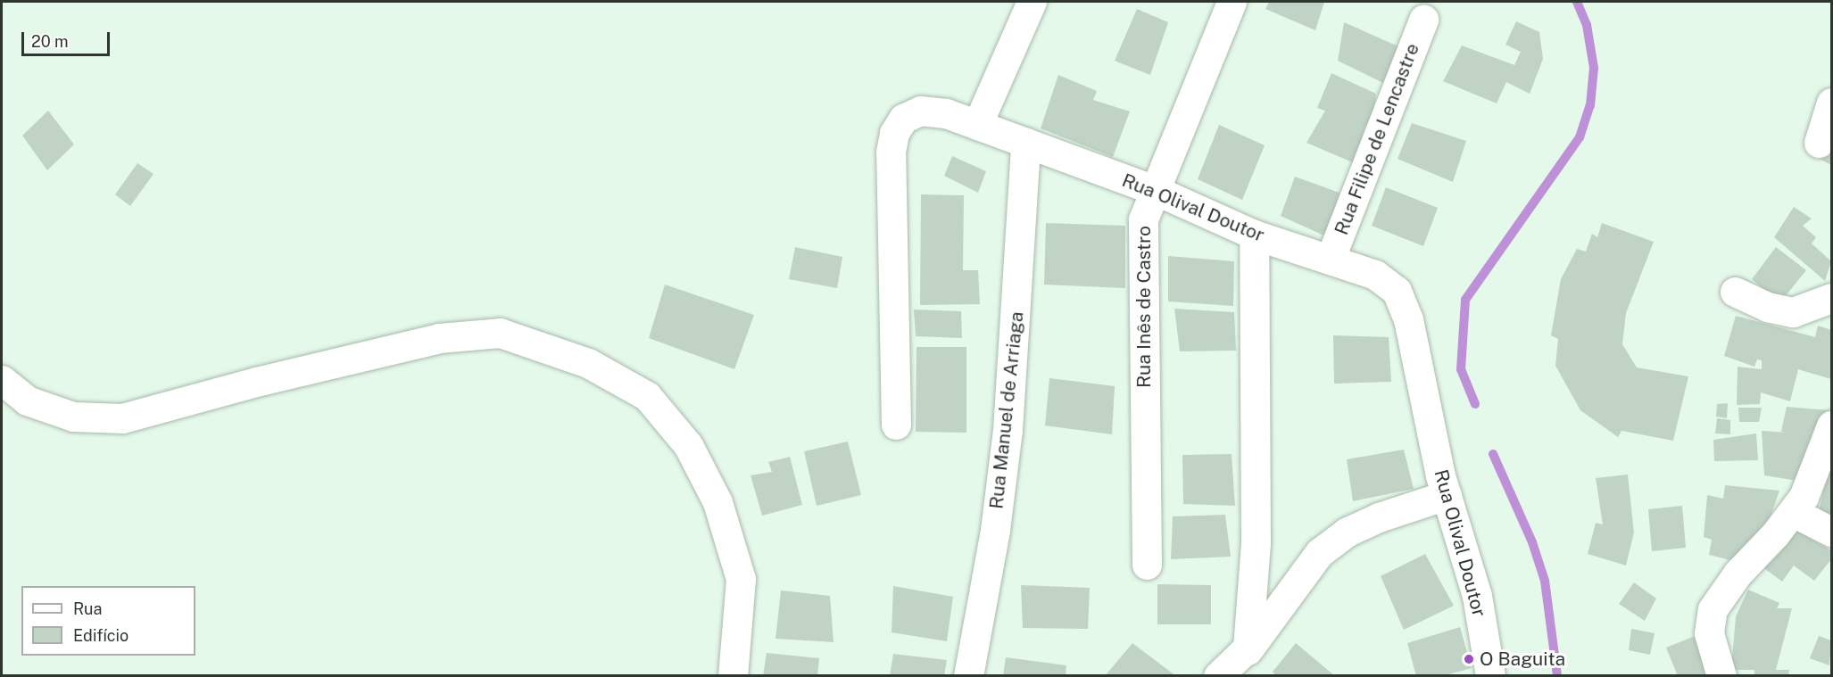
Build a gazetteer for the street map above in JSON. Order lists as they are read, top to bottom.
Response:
{
  "streets": {
    "street": [
      "Rua Filipe de Lencastre",
      "Rua Olival Doutor",
      "Rua Inês de Castro",
      "Rua Manuel de Arriaga"
    ]
  },
  "crossings": [
    ["Rua Filipe de Lencastre", "Rua Olival Doutor"],
    ["Rua Olival Doutor", "Rua Inês de Castro"],
    ["Rua Olival Doutor", "Rua Manuel de Arriaga"]
  ],
  "places": ["O Baguita"],
  "legend": ["Rua", "Edifício"],
  "scale_bar": "20 m"
}
